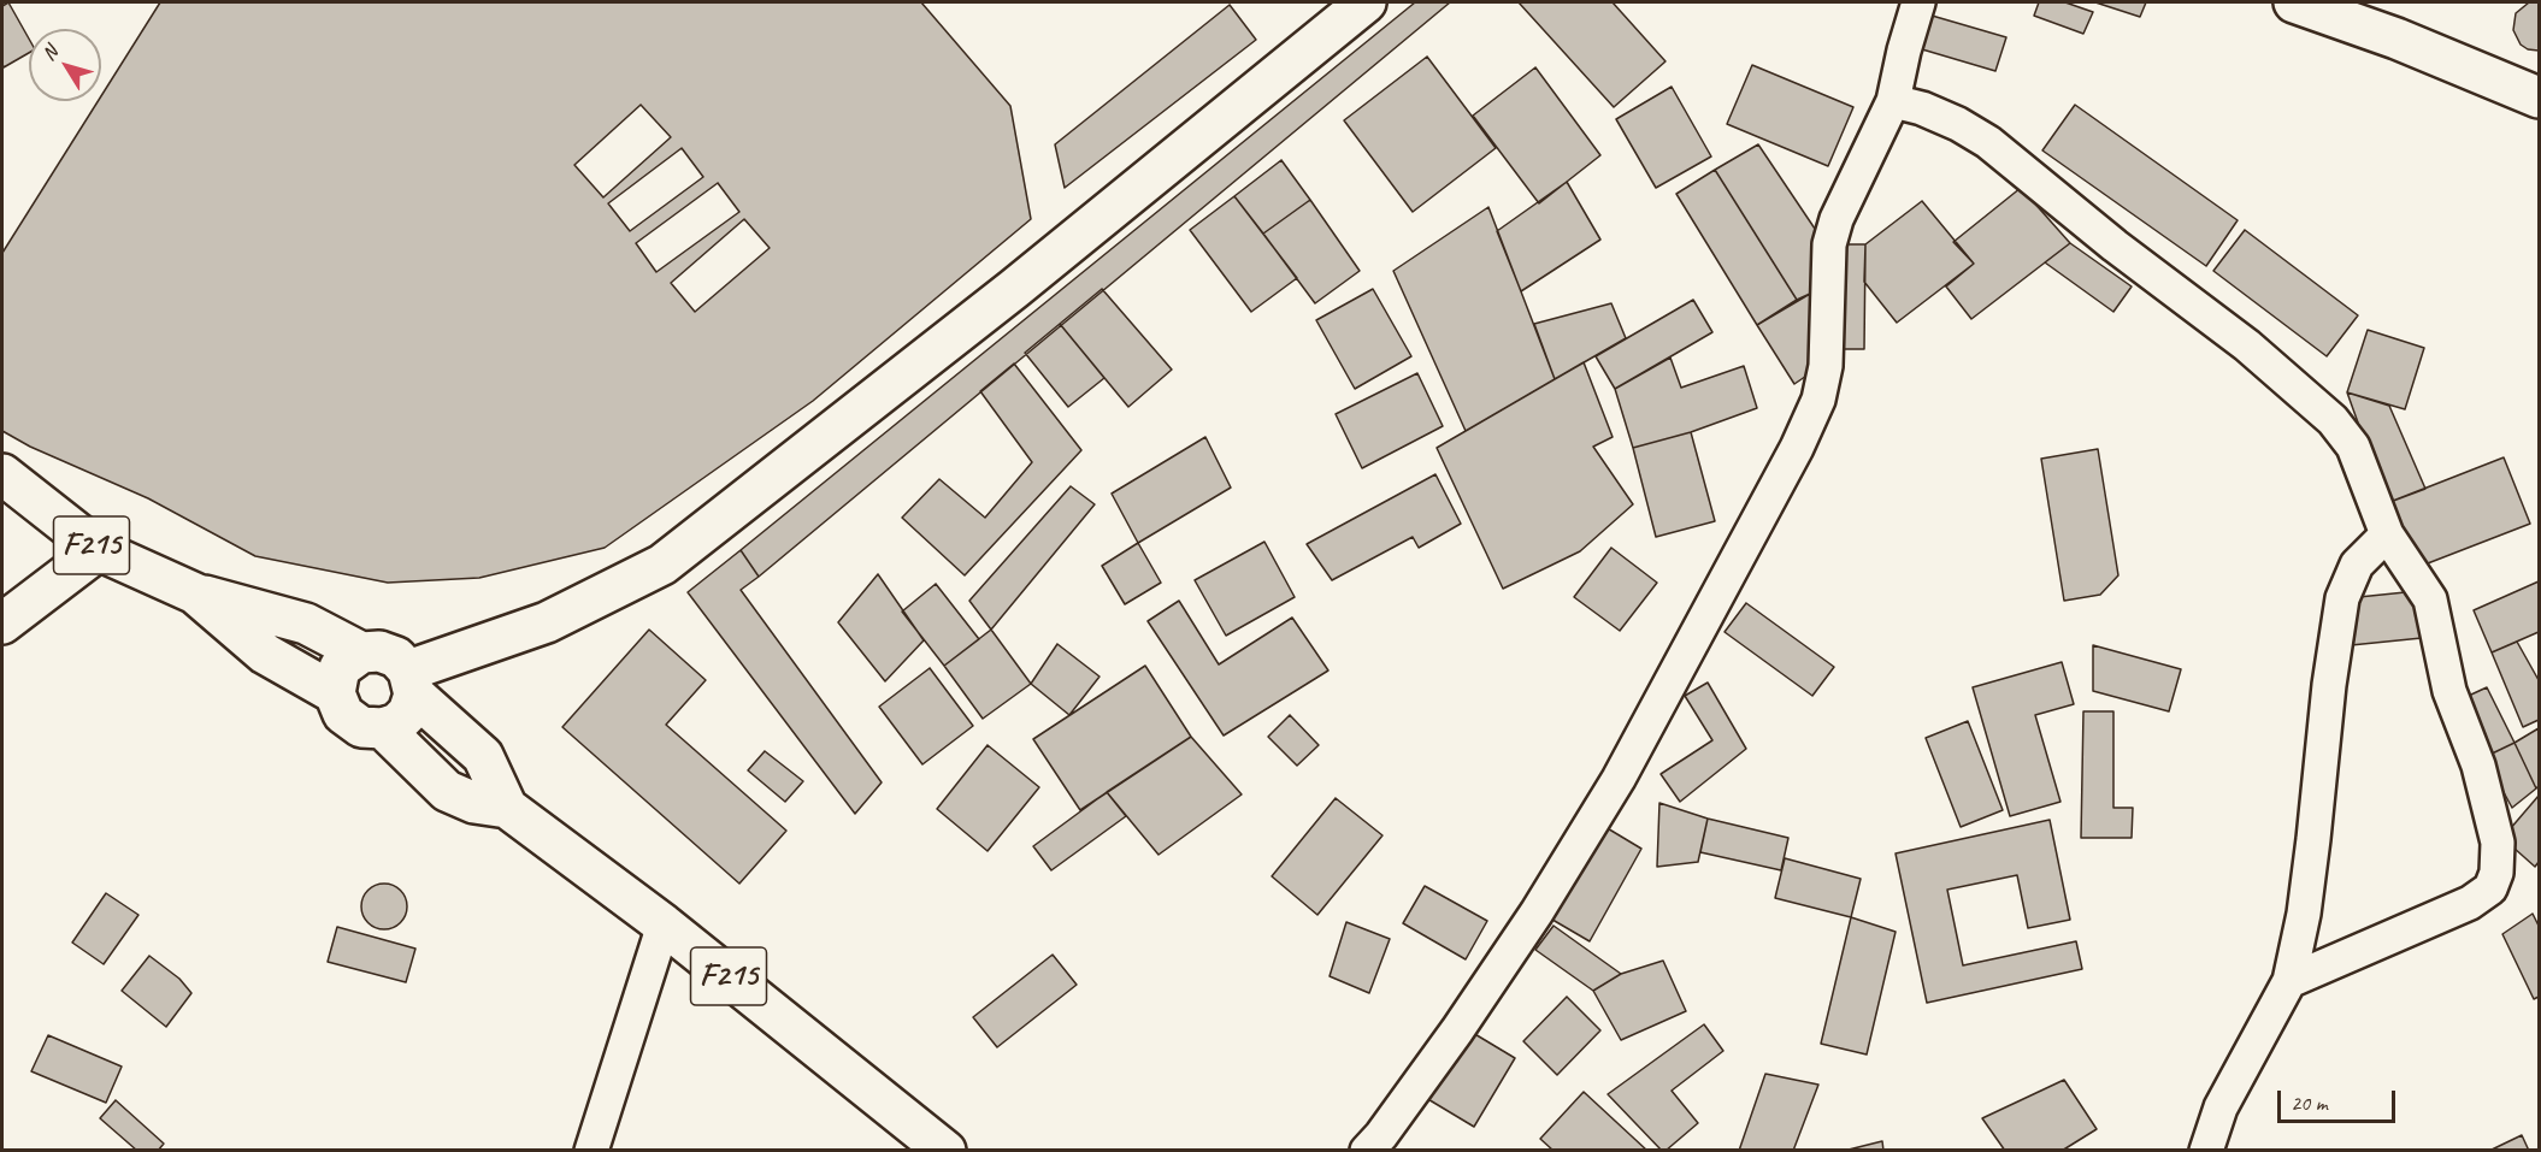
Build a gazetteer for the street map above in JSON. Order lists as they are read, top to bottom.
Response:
{
  "streets": {
    "main road": ["F215"]
  },
  "scale_bar": "20 m",
  "north": "top left"
}
